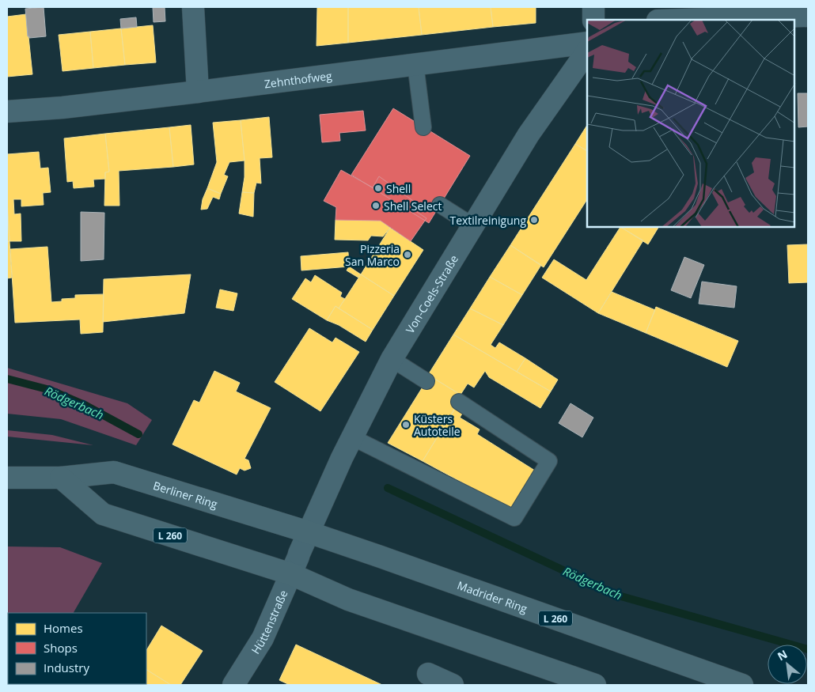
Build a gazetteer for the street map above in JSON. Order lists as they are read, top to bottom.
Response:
{
  "streets": {
    "main road": ["Berliner Ring", "L 260", "Madrider Ring"],
    "street": ["Zehnthofweg", "Von-Coels-Straße", "Hüttenstraße"]
  },
  "crossings": [
    ["Von-Coels-Straße", "Berliner Ring"],
    ["Von-Coels-Straße", "Madrider Ring"],
    ["Von-Coels-Straße", "Hüttenstraße"],
    ["Berliner Ring", "L 260"],
    ["Berliner Ring", "Madrider Ring"],
    ["L 260", "Hüttenstraße"]
  ],
  "water": ["Rödgerbach"],
  "places": [
    "Shell",
    "Shell Select",
    "Textilreinigung",
    "Pizzeria San Marco",
    "Küsters Autoteile"
  ],
  "legend": ["Homes", "Shops", "Industry"],
  "north": "top left"
}
